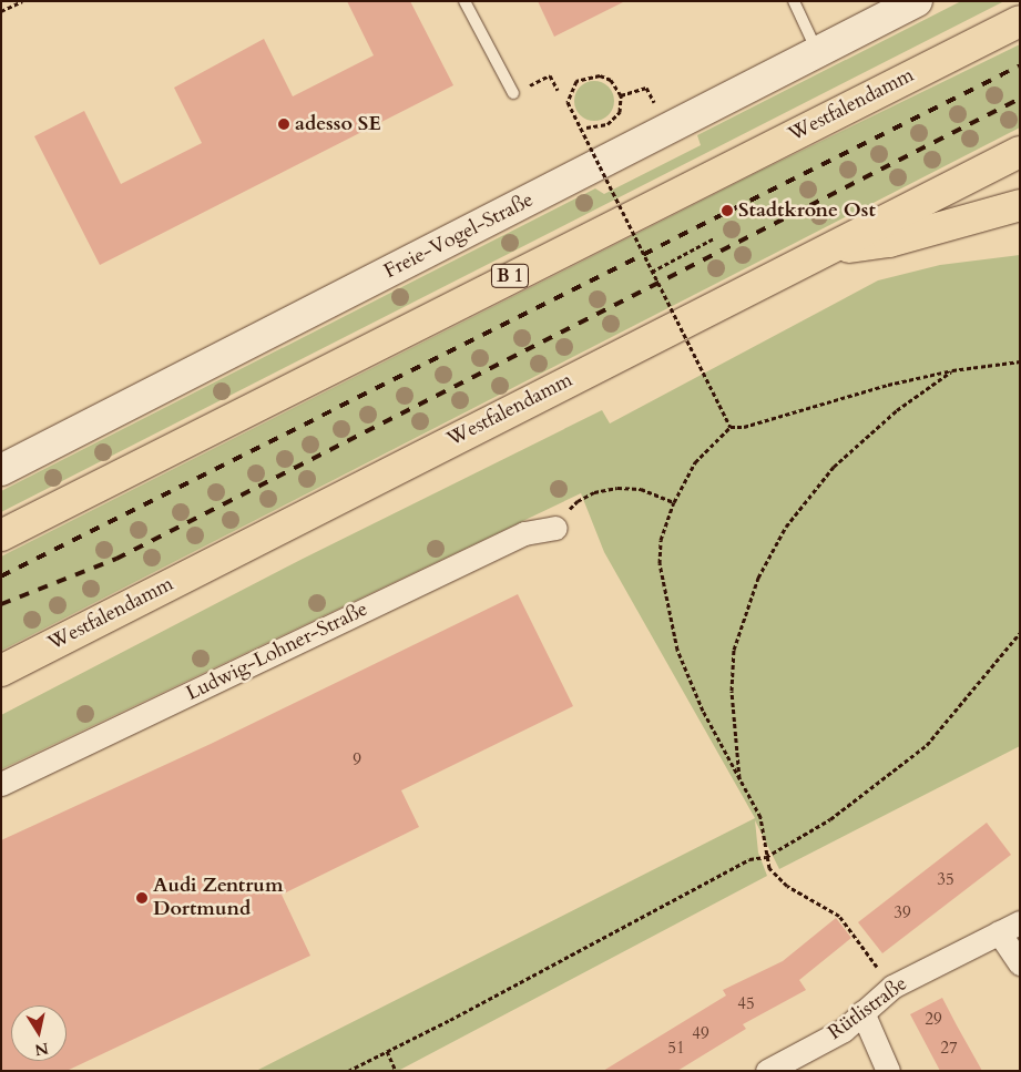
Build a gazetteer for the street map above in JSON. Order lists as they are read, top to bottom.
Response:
{
  "streets": {
    "highway": ["Westfalendamm", "B 1"],
    "street": ["Freie-Vogel-Straße", "Ludwig-Lohner-Straße", "Rütlistraße"]
  },
  "places": ["adesso SE", "Stadtkrone Ost", "Audi Zentrum Dortmund"],
  "house_numbers": [
    "9",
    "35",
    "39",
    "45",
    "29",
    "49",
    "51",
    "27"
  ],
  "north": "bottom"
}
